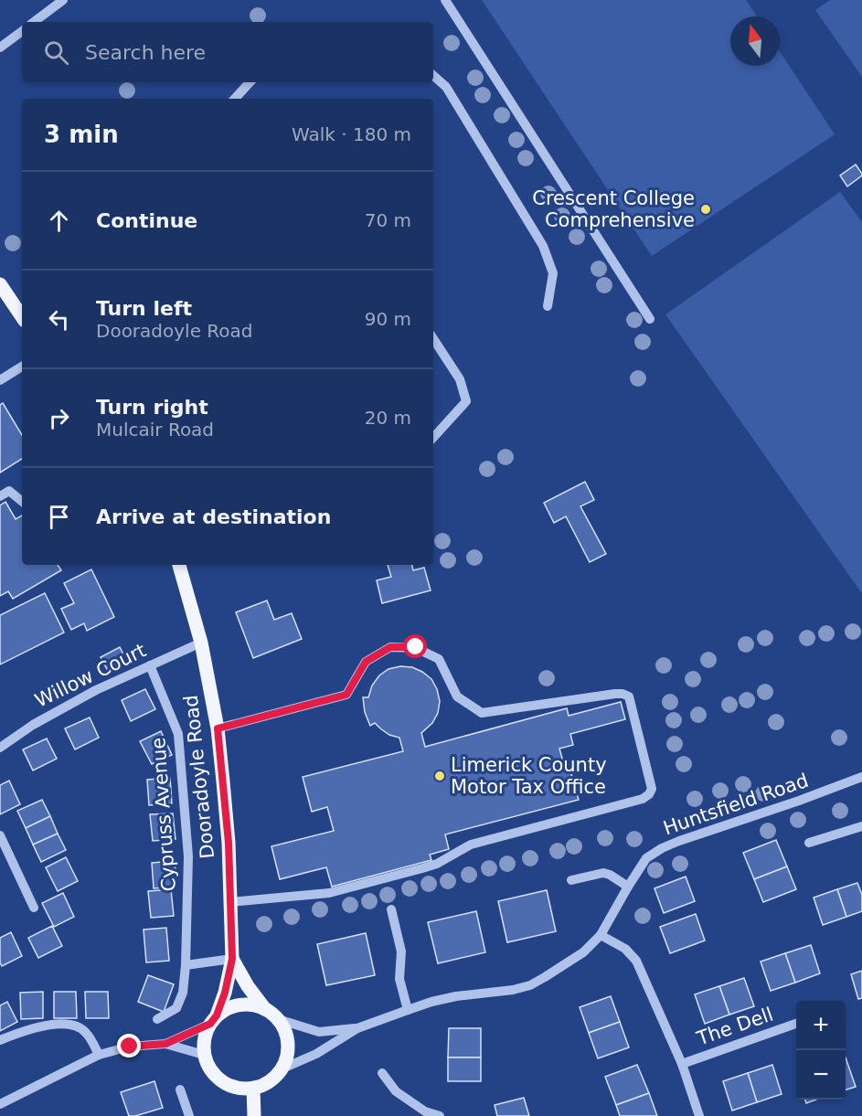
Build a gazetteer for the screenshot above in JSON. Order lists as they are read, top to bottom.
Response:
{
  "streets": {
    "main road": ["Dooradoyle Road"],
    "street": [
      "Willow Court",
      "Huntsfield Road",
      "Cypruss Avenue",
      "The Dell"
    ]
  },
  "crossings": [
    ["Willow Court", "Dooradoyle Road"],
    ["Willow Court", "Cypruss Avenue"],
    ["Dooradoyle Road", "Huntsfield Road"]
  ],
  "places": ["Crescent College Comprehensive", "Limerick County Motor Tax Office"],
  "north": "top",
  "page": {
    "search": "Search here",
    "heading": ["3 min", "Walk · 180 m"],
    "list": [
      ["Continue", "70 m"],
      ["Turn left", "Dooradoyle Road", "90 m"],
      ["Turn right", "Mulcair Road", "20 m"],
      "Arrive at destination"
    ],
    "map_buttons": ["+", "−"]
  }
}
